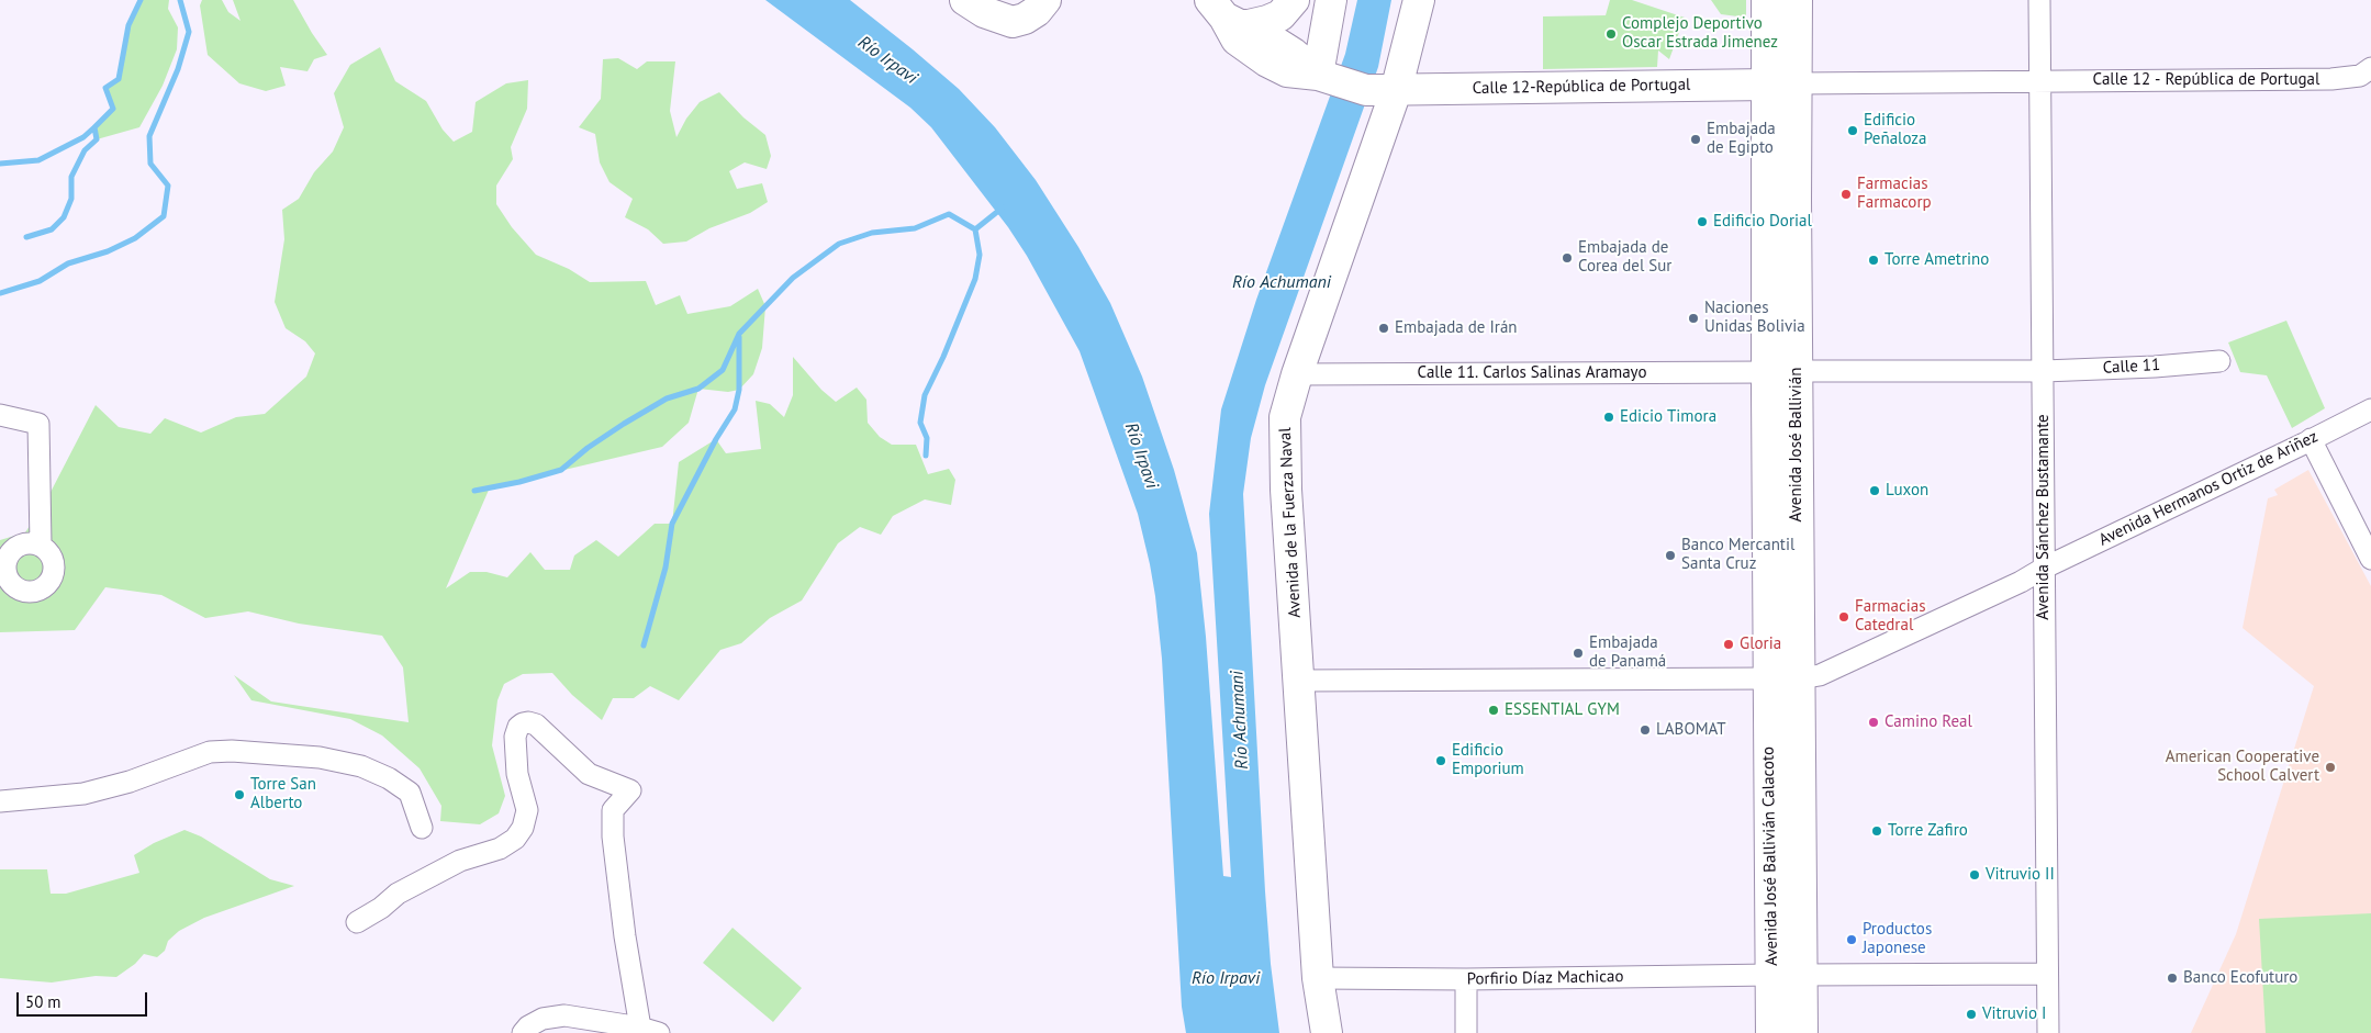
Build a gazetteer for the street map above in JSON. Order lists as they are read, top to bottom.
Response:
{
  "streets": {
    "main road": [
      "Calle 12-República de Portugal",
      "Avenida José Ballivián",
      "Avenida de la Fuerza Naval",
      "Avenida José Ballivián Calacoto"
    ],
    "street": [
      "Calle 12 - República de Portugal",
      "Calle 11",
      "Calle 11. Carlos Salinas Aramayo",
      "Avenida Hermanos Ortiz de Ariñez",
      "Avenida Sánchez Bustamante",
      "Porfirio Díaz Machicao"
    ]
  },
  "crossings": [
    ["Calle 12 - República de Portugal", "Avenida Sánchez Bustamante"],
    ["Calle 12-República de Portugal", "Avenida José Ballivián"],
    ["Calle 12-República de Portugal", "Avenida de la Fuerza Naval"],
    ["Calle 11", "Avenida José Ballivián"],
    ["Calle 11", "Avenida Sánchez Bustamante"],
    ["Calle 11. Carlos Salinas Aramayo", "Avenida José Ballivián"],
    ["Calle 11. Carlos Salinas Aramayo", "Avenida de la Fuerza Naval"],
    ["Avenida José Ballivián", "Avenida Hermanos Ortiz de Ariñez"],
    ["Avenida José Ballivián", "Avenida José Ballivián Calacoto"],
    ["Avenida Hermanos Ortiz de Ariñez", "Avenida Sánchez Bustamante"],
    ["Avenida de la Fuerza Naval", "Porfirio Díaz Machicao"],
    ["Avenida José Ballivián Calacoto", "Porfirio Díaz Machicao"]
  ],
  "water": ["Río Irpavi", "Río Achumani"],
  "places": [
    "Complejo Deportivo Oscar Estrada Jimenez",
    "Edificio Peñaloza",
    "Embajada de Egipto",
    "Farmacias Farmacorp",
    "Edificio Dorial",
    "Embajada de Corea del Sur",
    "Torre Ametrino",
    "Naciones Unidas Bolivia",
    "Embajada de Irán",
    "Edicio Timora",
    "Luxon",
    "Banco Mercantil Santa Cruz",
    "Farmacias Catedral",
    "Gloria",
    "Embajada de Panamá",
    "ESSENTIAL GYM",
    "Camino Real",
    "LABOMAT",
    "Edificio Emporium",
    "American Cooperative School Calvert",
    "Torre San Alberto",
    "Torre Zafiro",
    "Vitruvio II",
    "Productos Japonese",
    "Banco Ecofuturo",
    "Vitruvio I"
  ],
  "scale_bar": "50 m"
}
